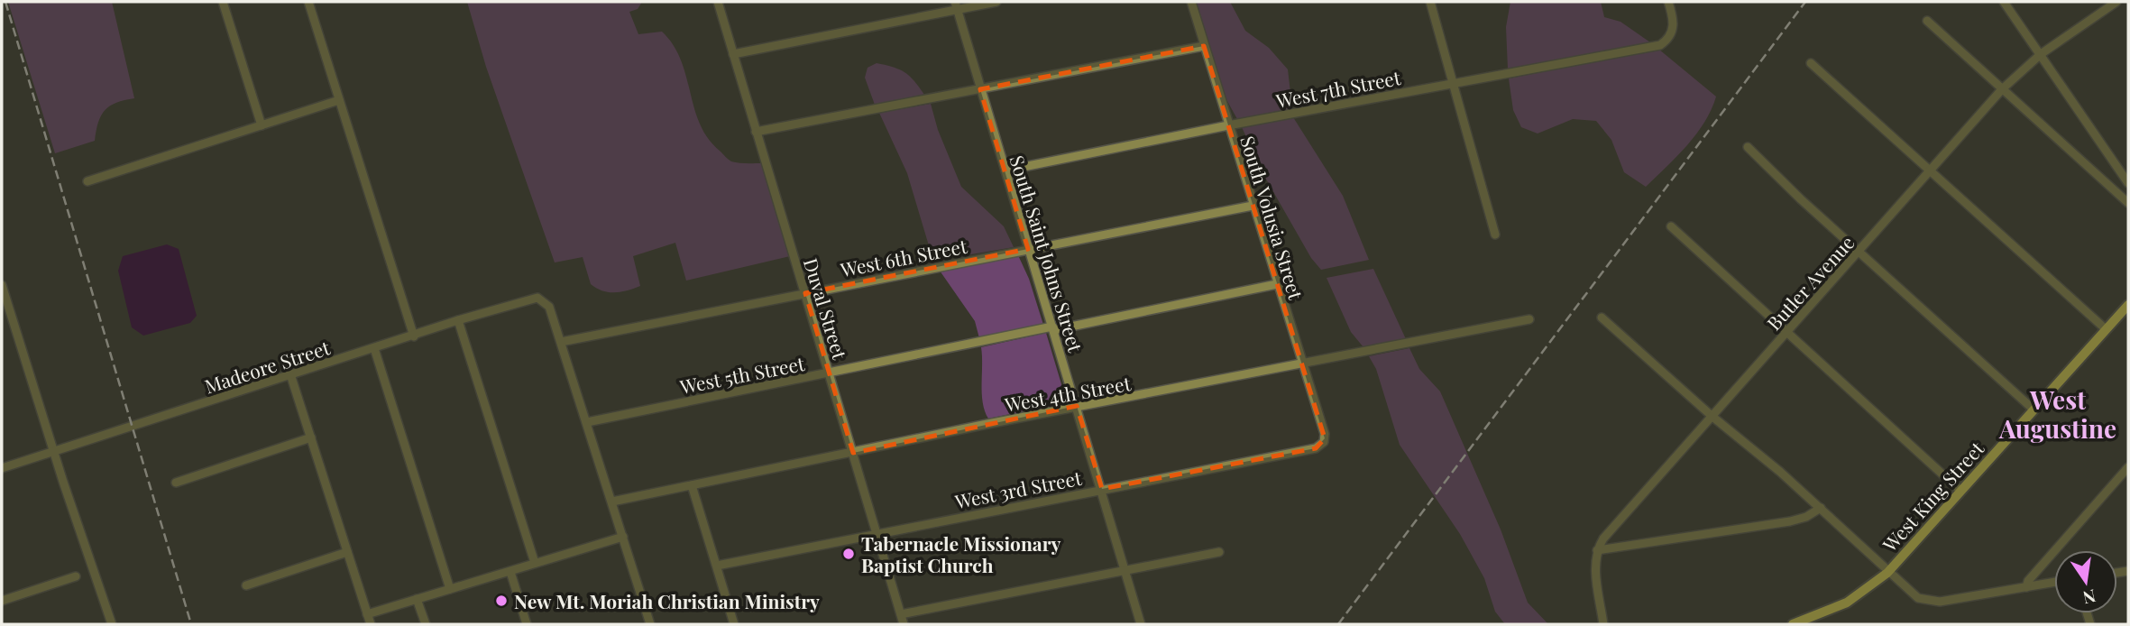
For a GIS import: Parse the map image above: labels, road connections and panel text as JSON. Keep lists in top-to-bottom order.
{
  "streets": {
    "main road": ["West King Street"],
    "street": [
      "West 7th Street",
      "South Volusia Street",
      "South Saint Johns Street",
      "West 6th Street",
      "Butler Avenue",
      "Duval Street",
      "Madeore Street",
      "West 5th Street",
      "West 4th Street",
      "West 3rd Street"
    ]
  },
  "crossings": [
    ["West 7th Street", "South Volusia Street"],
    ["West 7th Street", "South Saint Johns Street"],
    ["South Volusia Street", "West 6th Street"],
    ["South Volusia Street", "West 5th Street"],
    ["South Volusia Street", "West 4th Street"],
    ["South Volusia Street", "West 3rd Street"],
    ["South Saint Johns Street", "West 6th Street"],
    ["South Saint Johns Street", "West 5th Street"],
    ["South Saint Johns Street", "West 4th Street"],
    ["South Saint Johns Street", "West 3rd Street"],
    ["West 6th Street", "Duval Street"],
    ["West 6th Street", "Madeore Street"],
    ["Duval Street", "West 5th Street"],
    ["Duval Street", "West 4th Street"],
    ["Duval Street", "West 3rd Street"]
  ],
  "districts": ["West Augustine"],
  "places": ["Tabernacle Missionary Baptist Church", "New Mt. Moriah Christian Ministry"],
  "north": "bottom"
}
